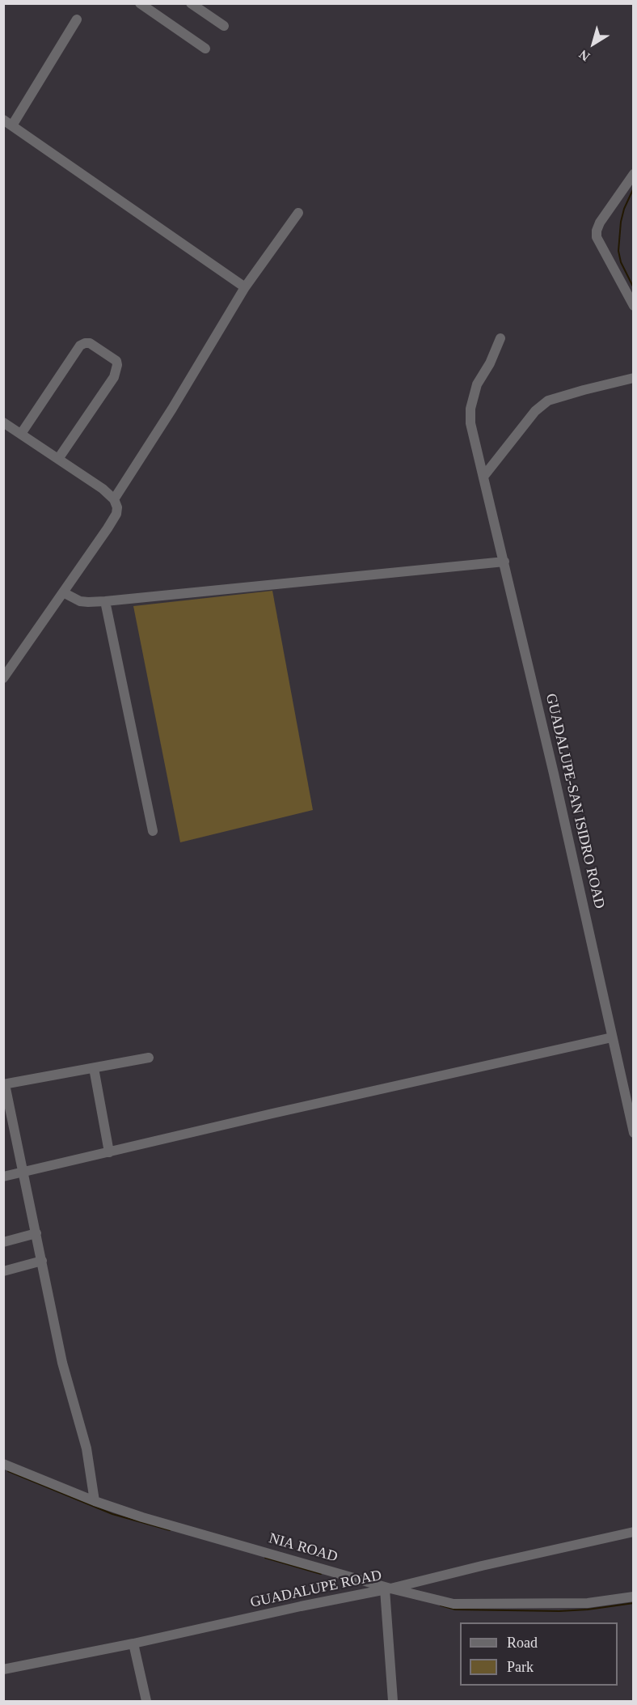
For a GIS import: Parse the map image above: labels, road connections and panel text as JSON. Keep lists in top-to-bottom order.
{
  "streets": {
    "street": ["GUADALUPE-SAN ISIDRO ROAD", "NIA ROAD", "GUADALUPE ROAD"]
  },
  "crossings": [
    ["NIA ROAD", "GUADALUPE ROAD"]
  ],
  "legend": ["Road", "Park"],
  "north": "bottom left"
}
